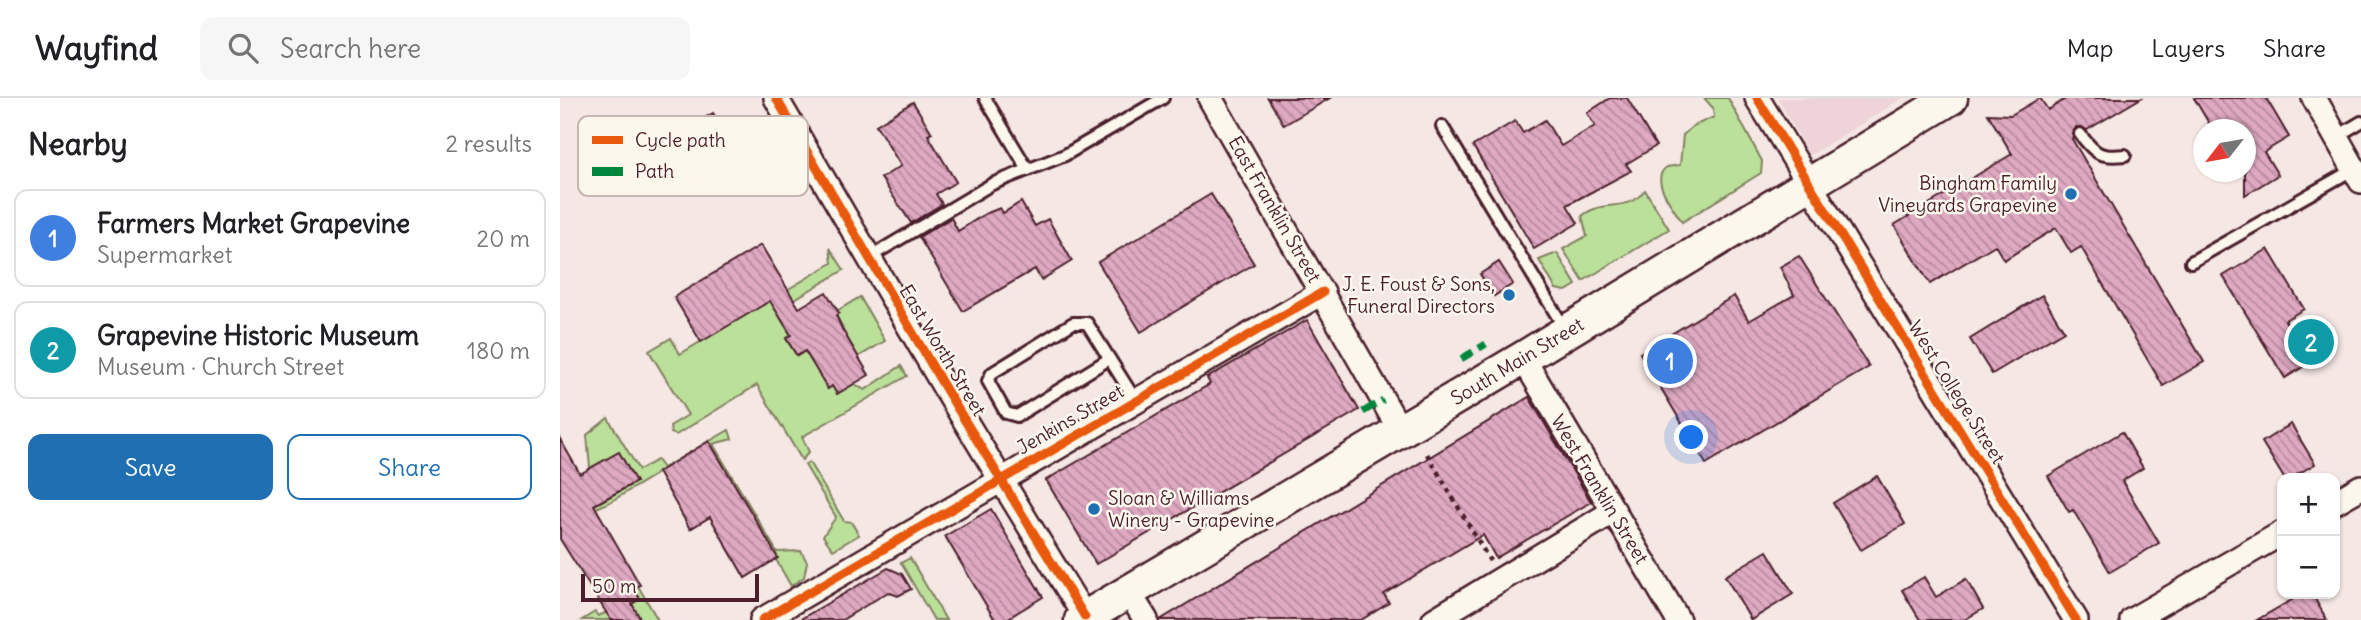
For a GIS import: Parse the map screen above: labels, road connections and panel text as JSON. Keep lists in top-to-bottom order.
{
  "streets": {
    "main road": ["South Main Street"],
    "street": [
      "East Franklin Street",
      "East Worth Street",
      "West College Street",
      "Jenkins Street",
      "West Franklin Street"
    ]
  },
  "crossings": [
    ["East Franklin Street", "South Main Street"],
    ["East Franklin Street", "Jenkins Street"],
    ["East Worth Street", "South Main Street"],
    ["East Worth Street", "Jenkins Street"],
    ["South Main Street", "West College Street"],
    ["South Main Street", "West Franklin Street"]
  ],
  "places": ["Bingham Family Vineyards Grapevine", "J. E. Foust & Sons, Funeral Directors", "Sloan & Williams Winery - Grapevine"],
  "legend": ["Cycle path", "Path"],
  "scale_bar": "50 m",
  "north": "bottom left",
  "page": {
    "header": "Wayfind",
    "search": "Search here",
    "nav": ["Map", "Layers", "Share"],
    "heading": ["Nearby", "2 results"],
    "list": [
      {
        "mark": "1",
        "name": "Farmers Market Grapevine",
        "note": "Supermarket",
        "value": "20 m"
      },
      {
        "mark": "2",
        "name": "Grapevine Historic Museum",
        "note": "Museum · Church Street",
        "value": "180 m"
      }
    ],
    "pins": ["2", "1"],
    "buttons": ["Save", "Share"],
    "map_buttons": ["+", "−"],
    "scale": "50 m"
  }
}
